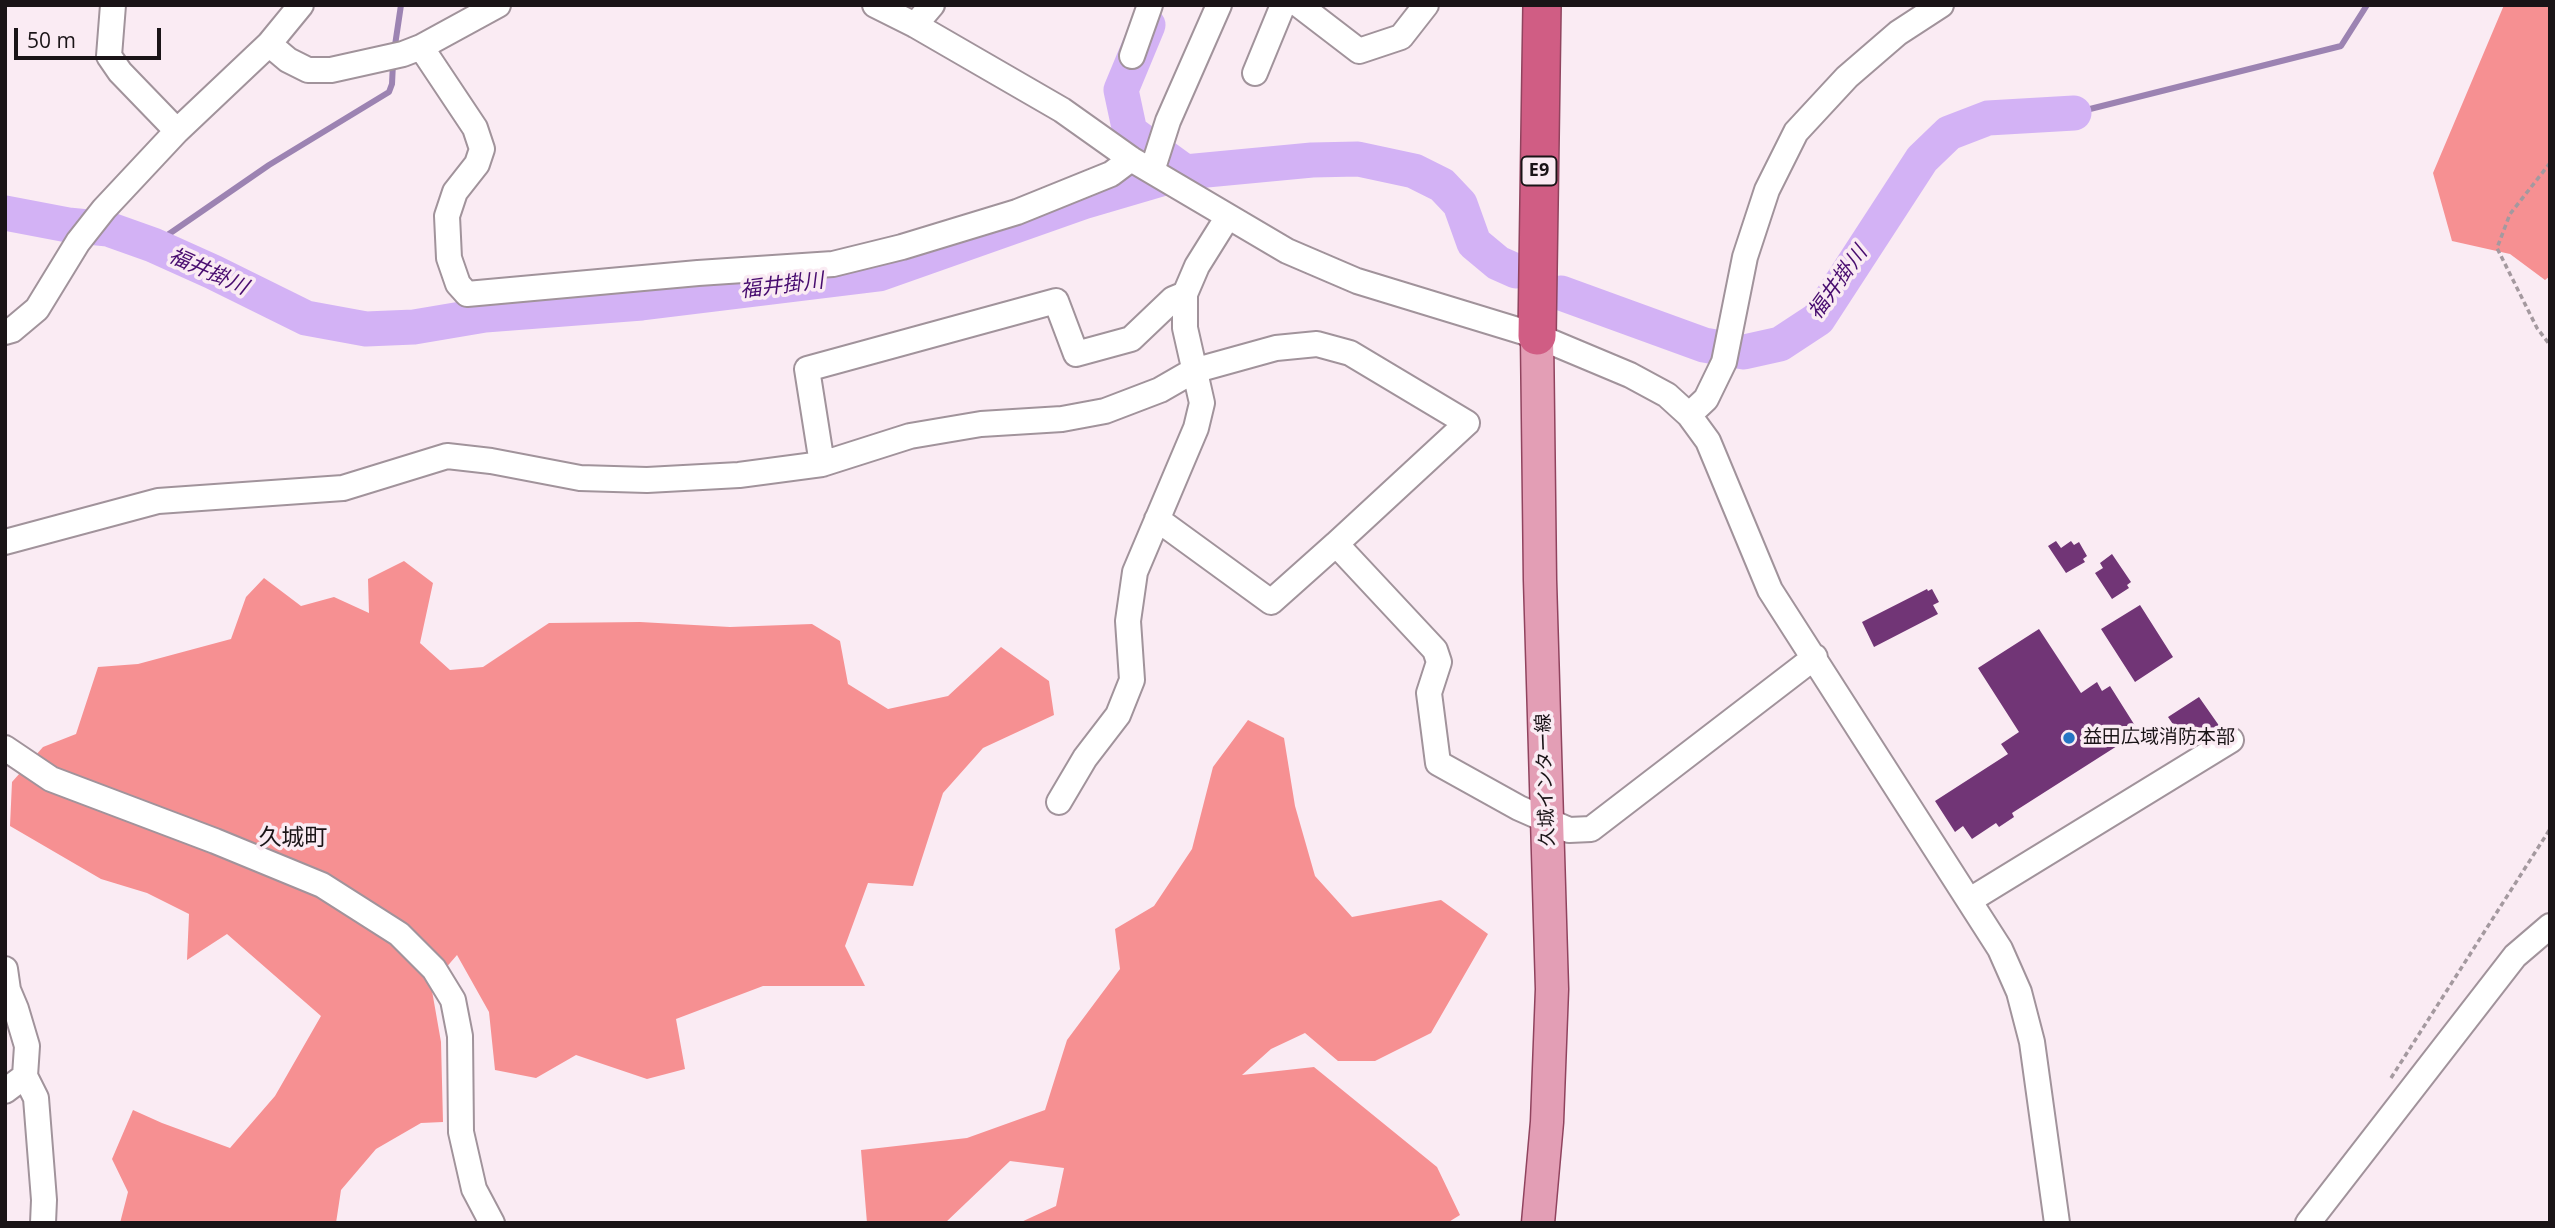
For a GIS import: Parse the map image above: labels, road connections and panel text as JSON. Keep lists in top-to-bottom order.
{
  "streets": {
    "highway": ["E9"],
    "main road": ["久城インター線"]
  },
  "crossings": [
    ["E9", "久城インター線"]
  ],
  "districts": ["久城町"],
  "water": ["福井掛川"],
  "places": ["益田広域消防本部"],
  "scale_bar": "50 m"
}
